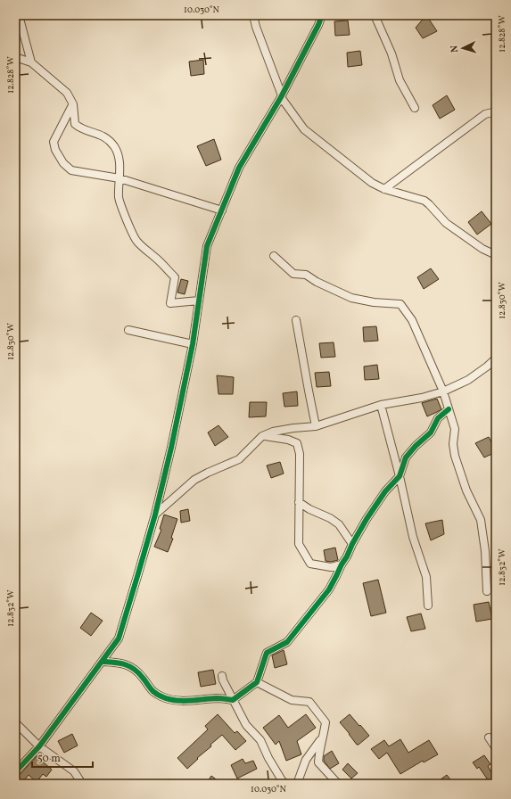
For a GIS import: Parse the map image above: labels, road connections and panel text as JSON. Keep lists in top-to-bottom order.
{
  "scale_bar": "50 m",
  "north": "left",
  "coordinates": [
    "10.030°N",
    "12.828°W",
    "12.830°W",
    "12.832°W"
  ]
}
